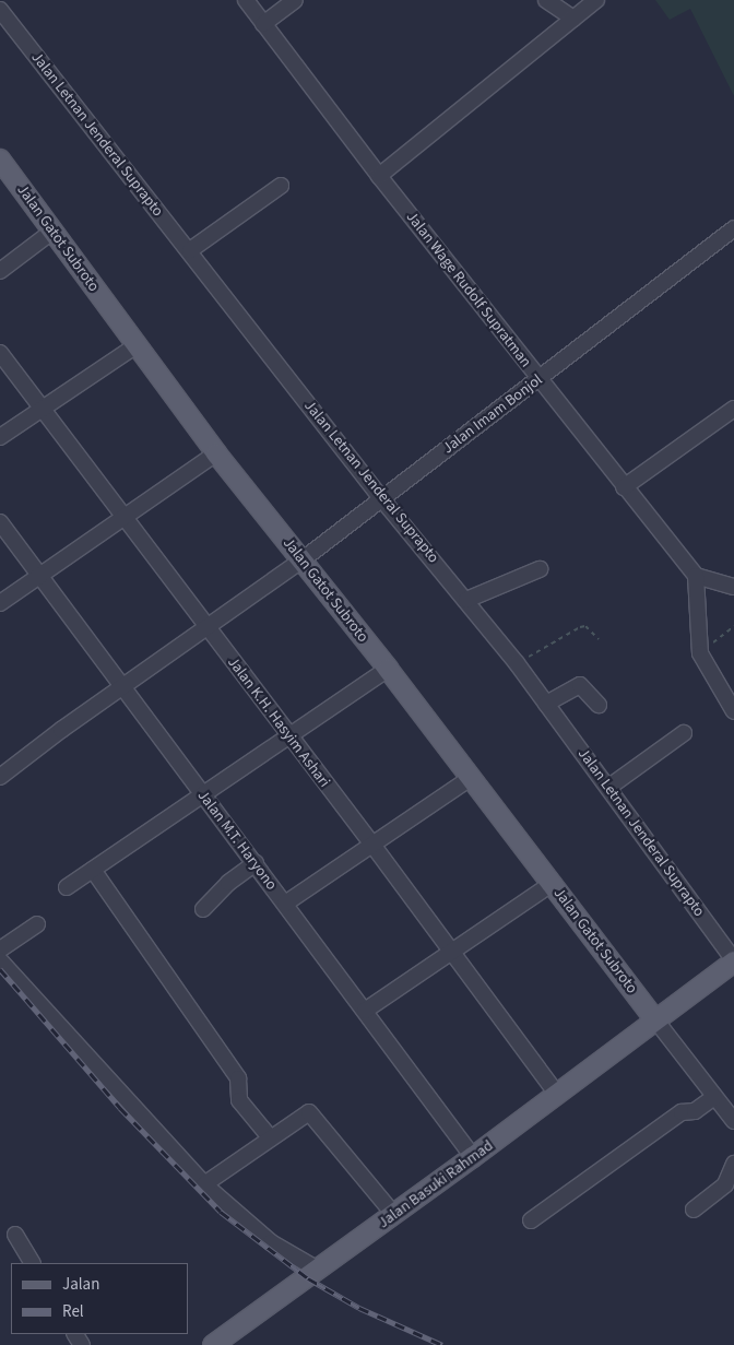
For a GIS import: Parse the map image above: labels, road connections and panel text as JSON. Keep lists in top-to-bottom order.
{
  "streets": {
    "main road": ["Jalan Gatot Subroto", "Jalan Basuki Rahmad"],
    "street": [
      "Jalan Letnan Jenderal Suprapto",
      "Jalan Wage Rudolf Supratman",
      "Jalan Imam Bonjol",
      "Jalan K.H. Hasyim Ashari",
      "Jalan M.T. Haryono"
    ]
  },
  "crossings": [
    ["Jalan Letnan Jenderal Suprapto", "Jalan Imam Bonjol"],
    ["Jalan Letnan Jenderal Suprapto", "Jalan Basuki Rahmad"],
    ["Jalan Gatot Subroto", "Jalan Imam Bonjol"],
    ["Jalan Gatot Subroto", "Jalan Basuki Rahmad"],
    ["Jalan Wage Rudolf Supratman", "Jalan Imam Bonjol"],
    ["Jalan Imam Bonjol", "Jalan K.H. Hasyim Ashari"],
    ["Jalan Imam Bonjol", "Jalan M.T. Haryono"],
    ["Jalan K.H. Hasyim Ashari", "Jalan Basuki Rahmad"],
    ["Jalan M.T. Haryono", "Jalan Basuki Rahmad"]
  ],
  "legend": ["Jalan", "Rel"]
}
